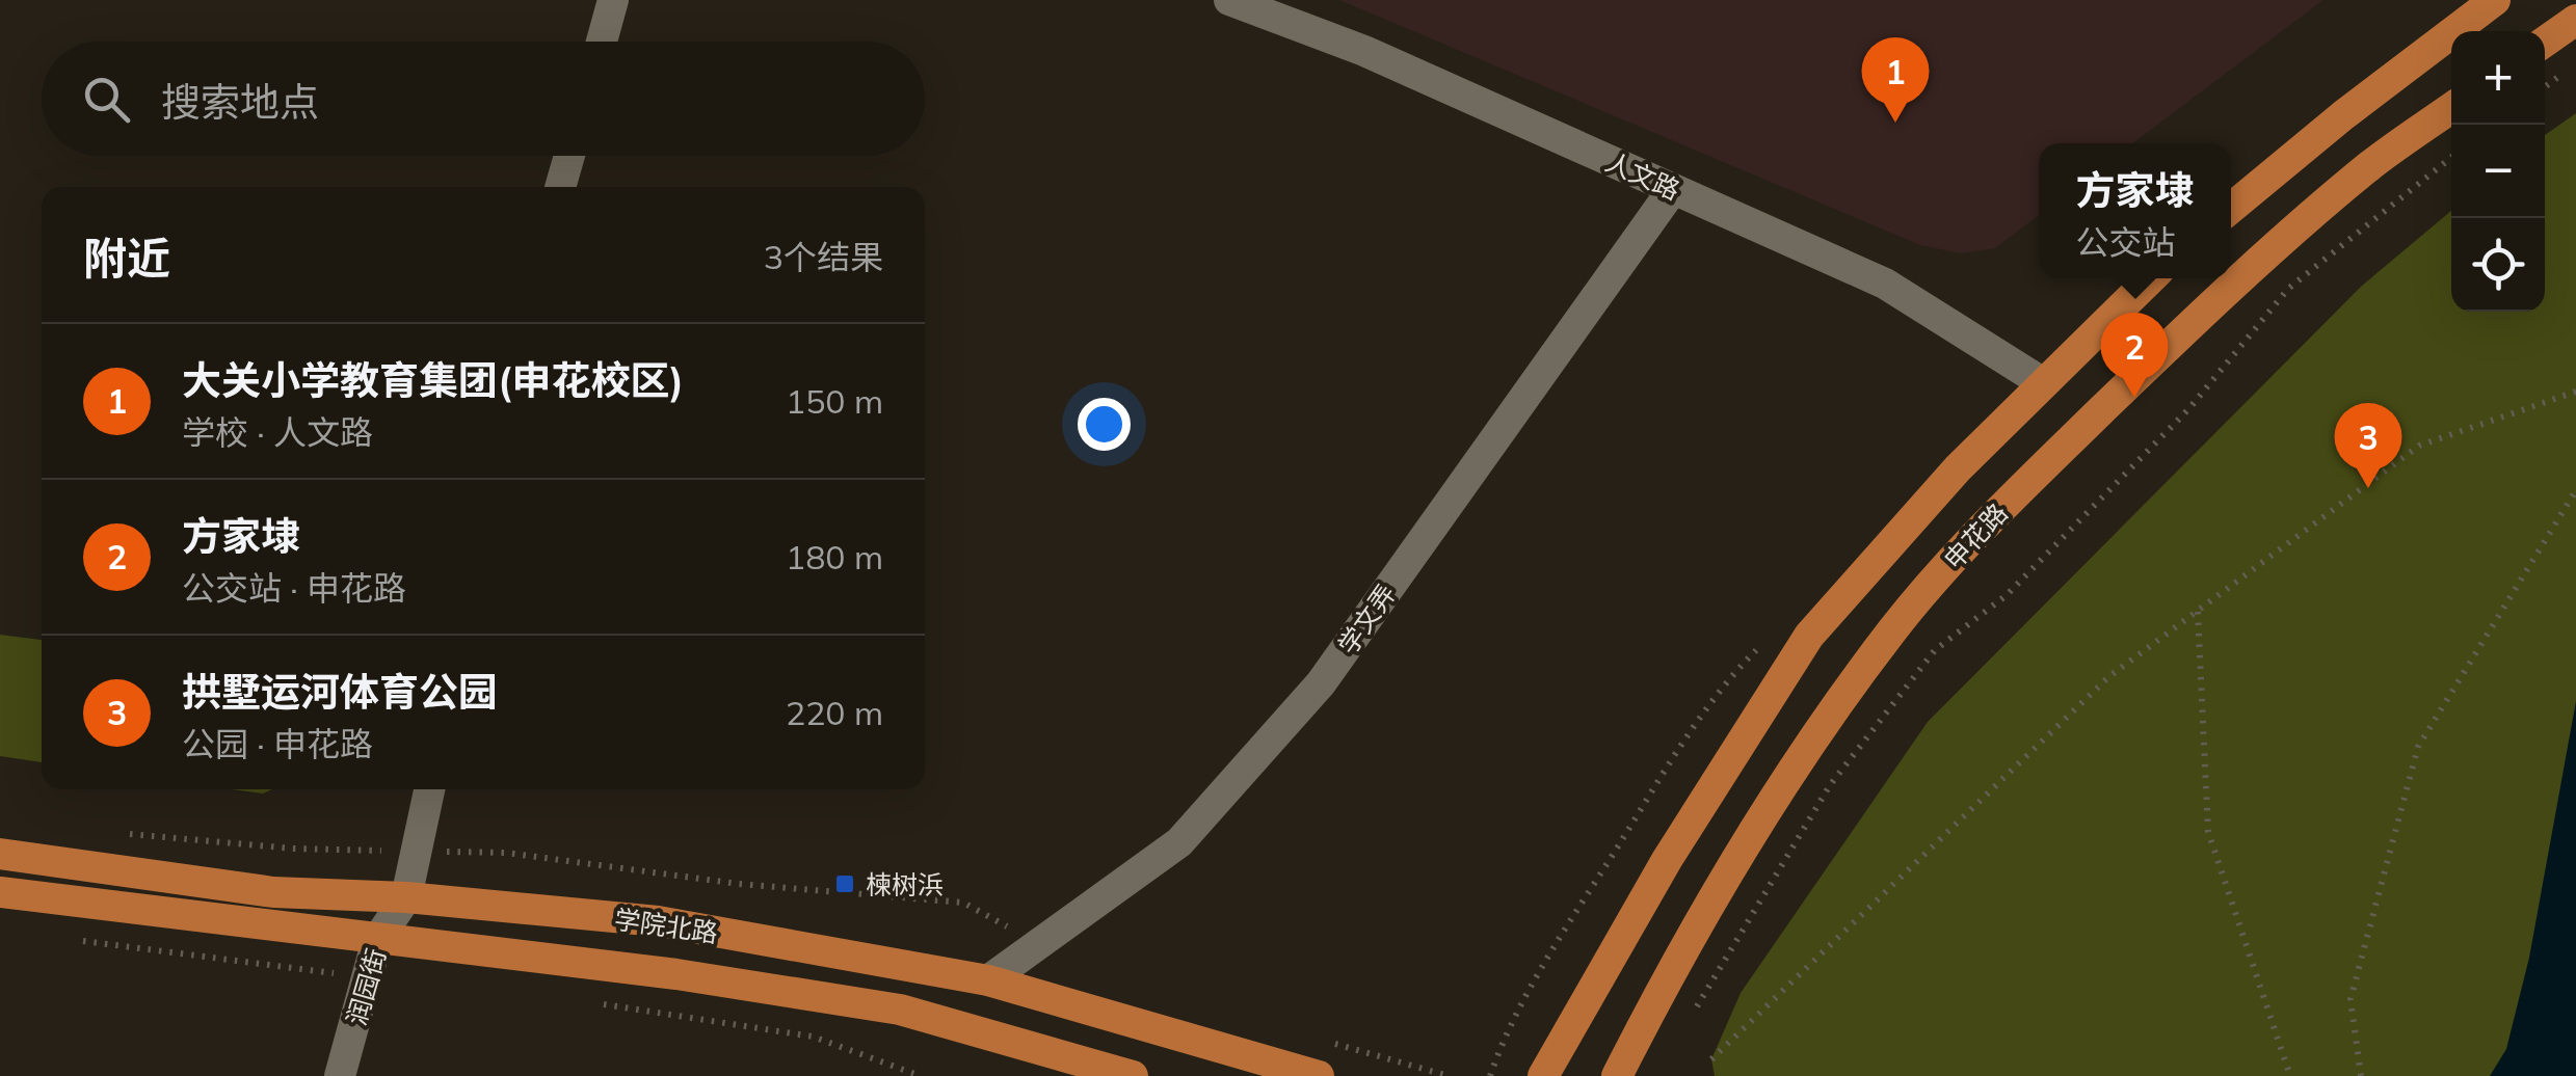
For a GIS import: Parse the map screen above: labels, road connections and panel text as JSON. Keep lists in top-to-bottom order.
{
  "streets": {
    "main road": ["申花路", "学院北路"],
    "street": ["人文路", "学文弄", "润园街"]
  },
  "crossings": [
    ["人文路", "学文弄"],
    ["学文弄", "学院北路"],
    ["学院北路", "润园街"]
  ],
  "places": {
    "transit": ["楝树浜"]
  },
  "page": {
    "map_buttons": ["+", "−"],
    "pins": ["1", "2", "3"],
    "search": "搜索地点",
    "popup": ["方家埭", "公交站"],
    "heading": ["附近", "3个结果"],
    "list": [
      {
        "mark": "1",
        "name": "大关小学教育集团(申花校区)",
        "note": "学校 · 人文路",
        "value": "150 m"
      },
      {
        "mark": "2",
        "name": "方家埭",
        "note": "公交站 · 申花路",
        "value": "180 m"
      },
      {
        "mark": "3",
        "name": "拱墅运河体育公园",
        "note": "公园 · 申花路",
        "value": "220 m"
      }
    ]
  }
}
